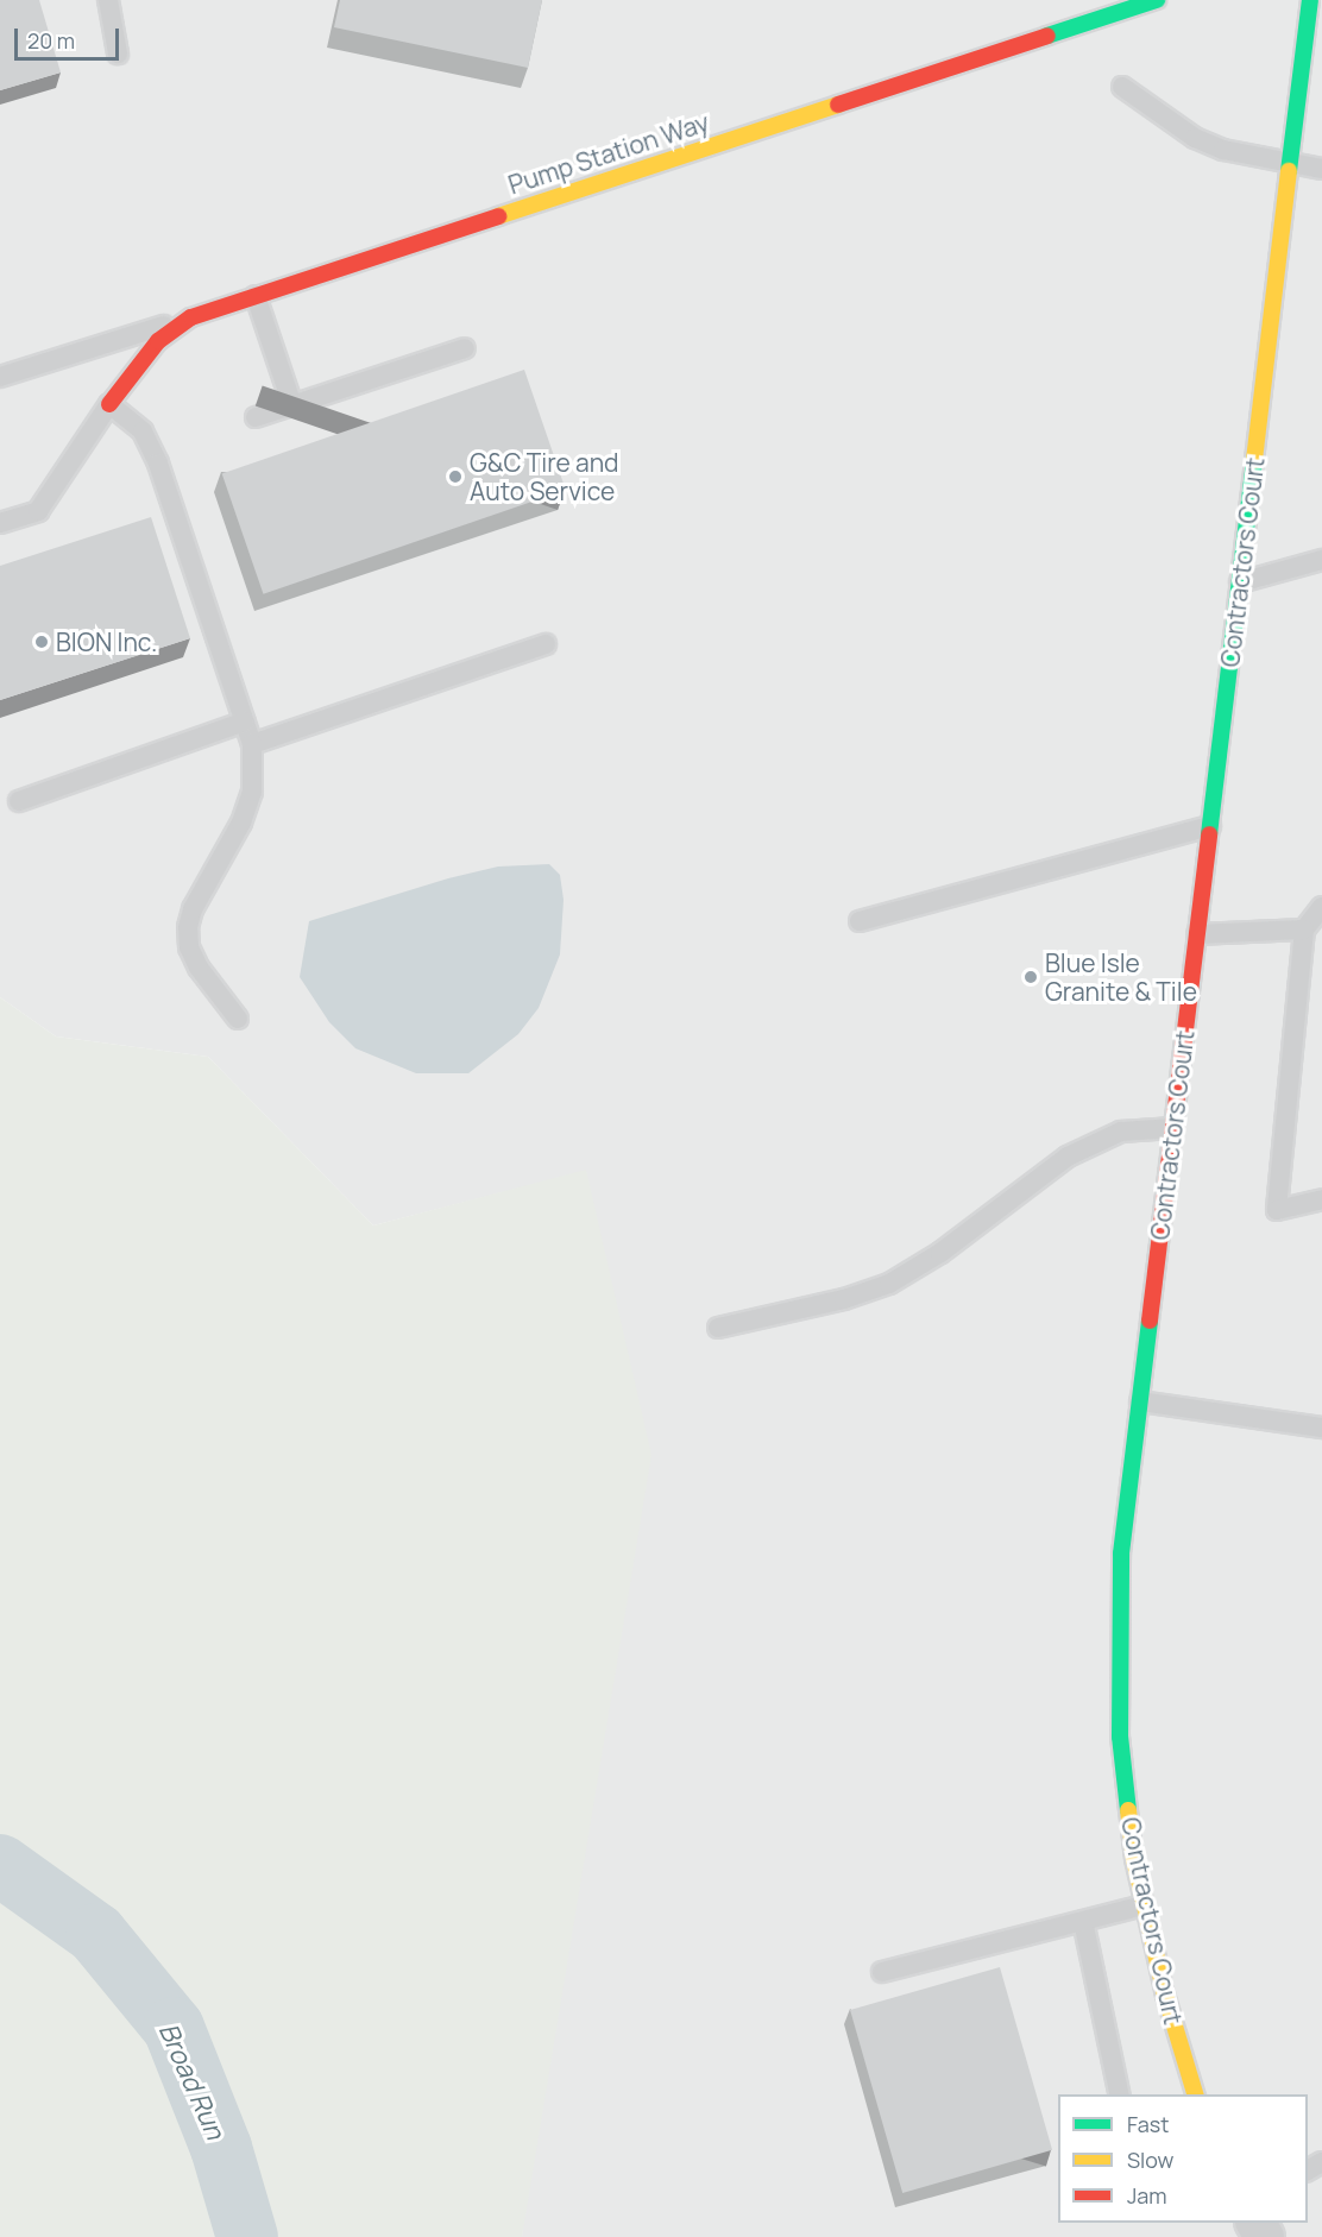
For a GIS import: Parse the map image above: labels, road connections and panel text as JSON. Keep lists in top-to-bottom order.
{
  "streets": {
    "street": ["Pump Station Way", "Contractors Court"]
  },
  "water": ["Broad Run"],
  "places": ["G&C Tire and Auto Service", "BION Inc.", "Blue Isle Granite & Tile"],
  "legend": ["Fast", "Slow", "Jam"],
  "scale_bar": "20 m"
}
